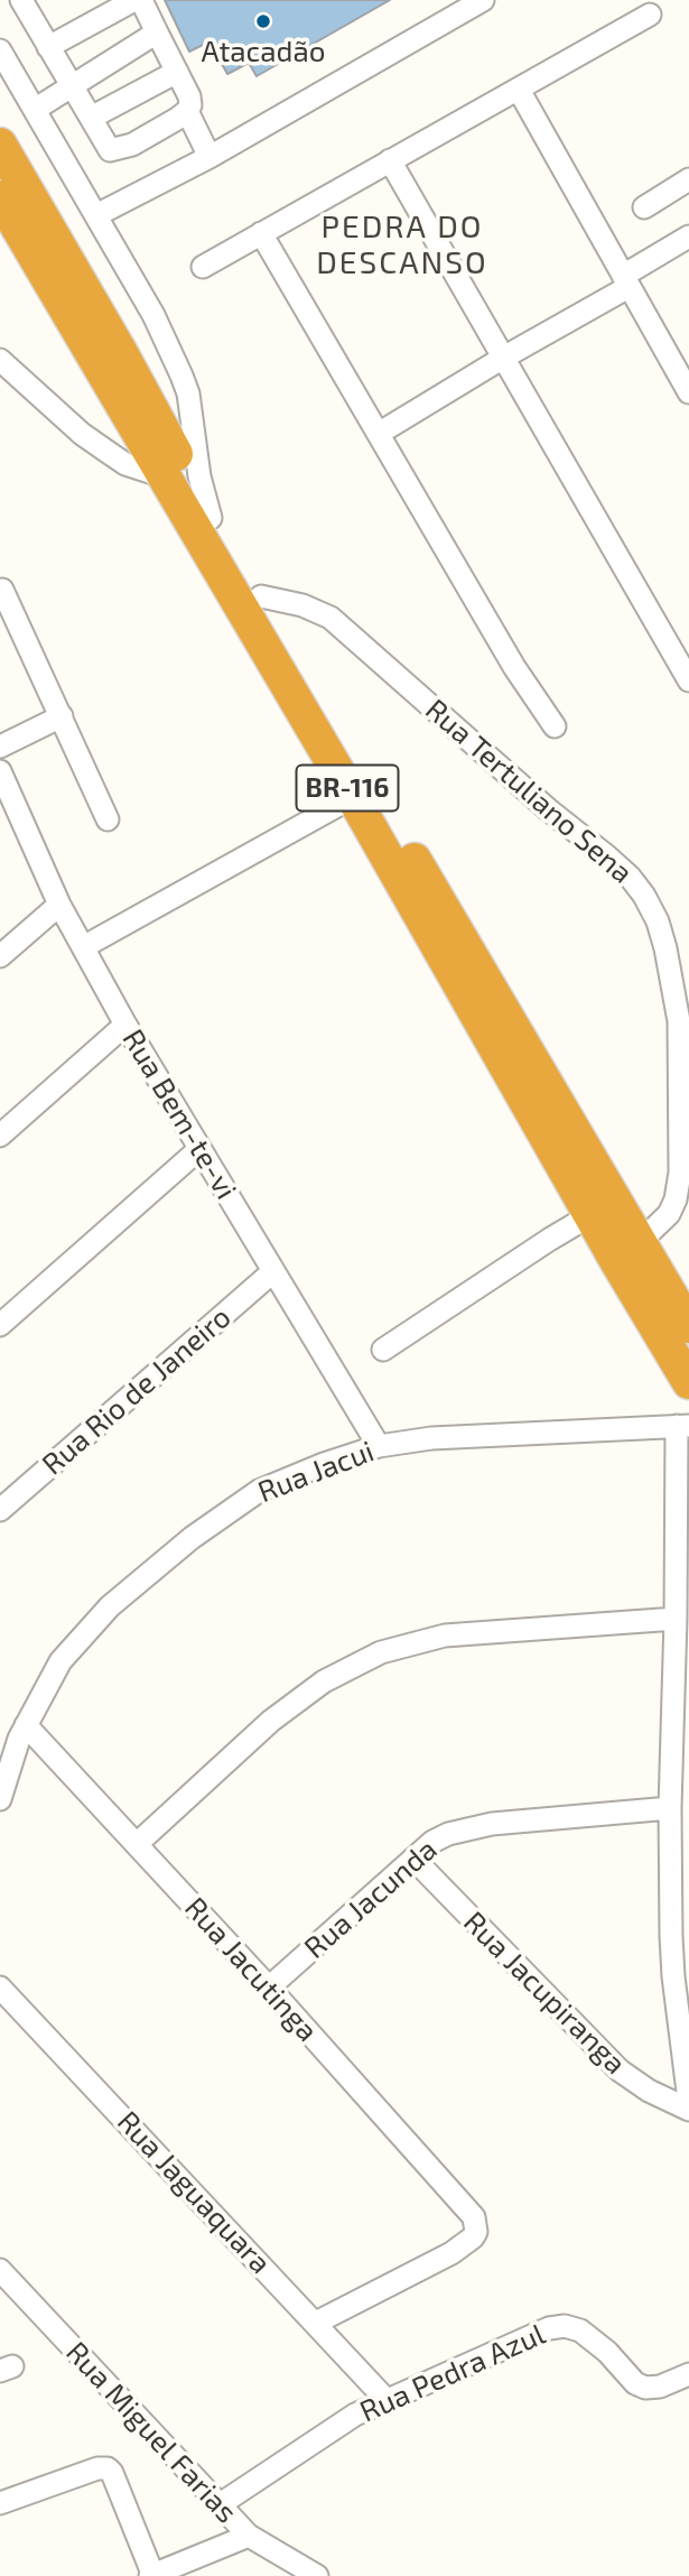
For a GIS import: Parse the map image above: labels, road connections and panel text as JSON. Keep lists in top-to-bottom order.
{
  "streets": {
    "highway": ["BR-116"],
    "street": [
      "Rua Tertuliano Sena",
      "Rua Bem-te-vi",
      "Rua Rio de Janeiro",
      "Rua Jacui",
      "Rua Jacunda",
      "Rua Jacutinga",
      "Rua Jacupiranga",
      "Rua Jaguaquara",
      "Rua Pedra Azul",
      "Rua Miguel Farias"
    ]
  },
  "crossings": [
    ["Rua Bem-te-vi", "Rua Rio de Janeiro"],
    ["Rua Bem-te-vi", "Rua Jacui"],
    ["Rua Jacui", "Rua Jacutinga"],
    ["Rua Jacunda", "Rua Jacutinga"],
    ["Rua Jacunda", "Rua Jacupiranga"],
    ["Rua Jacutinga", "Rua Jaguaquara"],
    ["Rua Jaguaquara", "Rua Pedra Azul"],
    ["Rua Pedra Azul", "Rua Miguel Farias"]
  ],
  "districts": ["PEDRA DO DESCANSO"],
  "places": ["Atacadão"]
}
